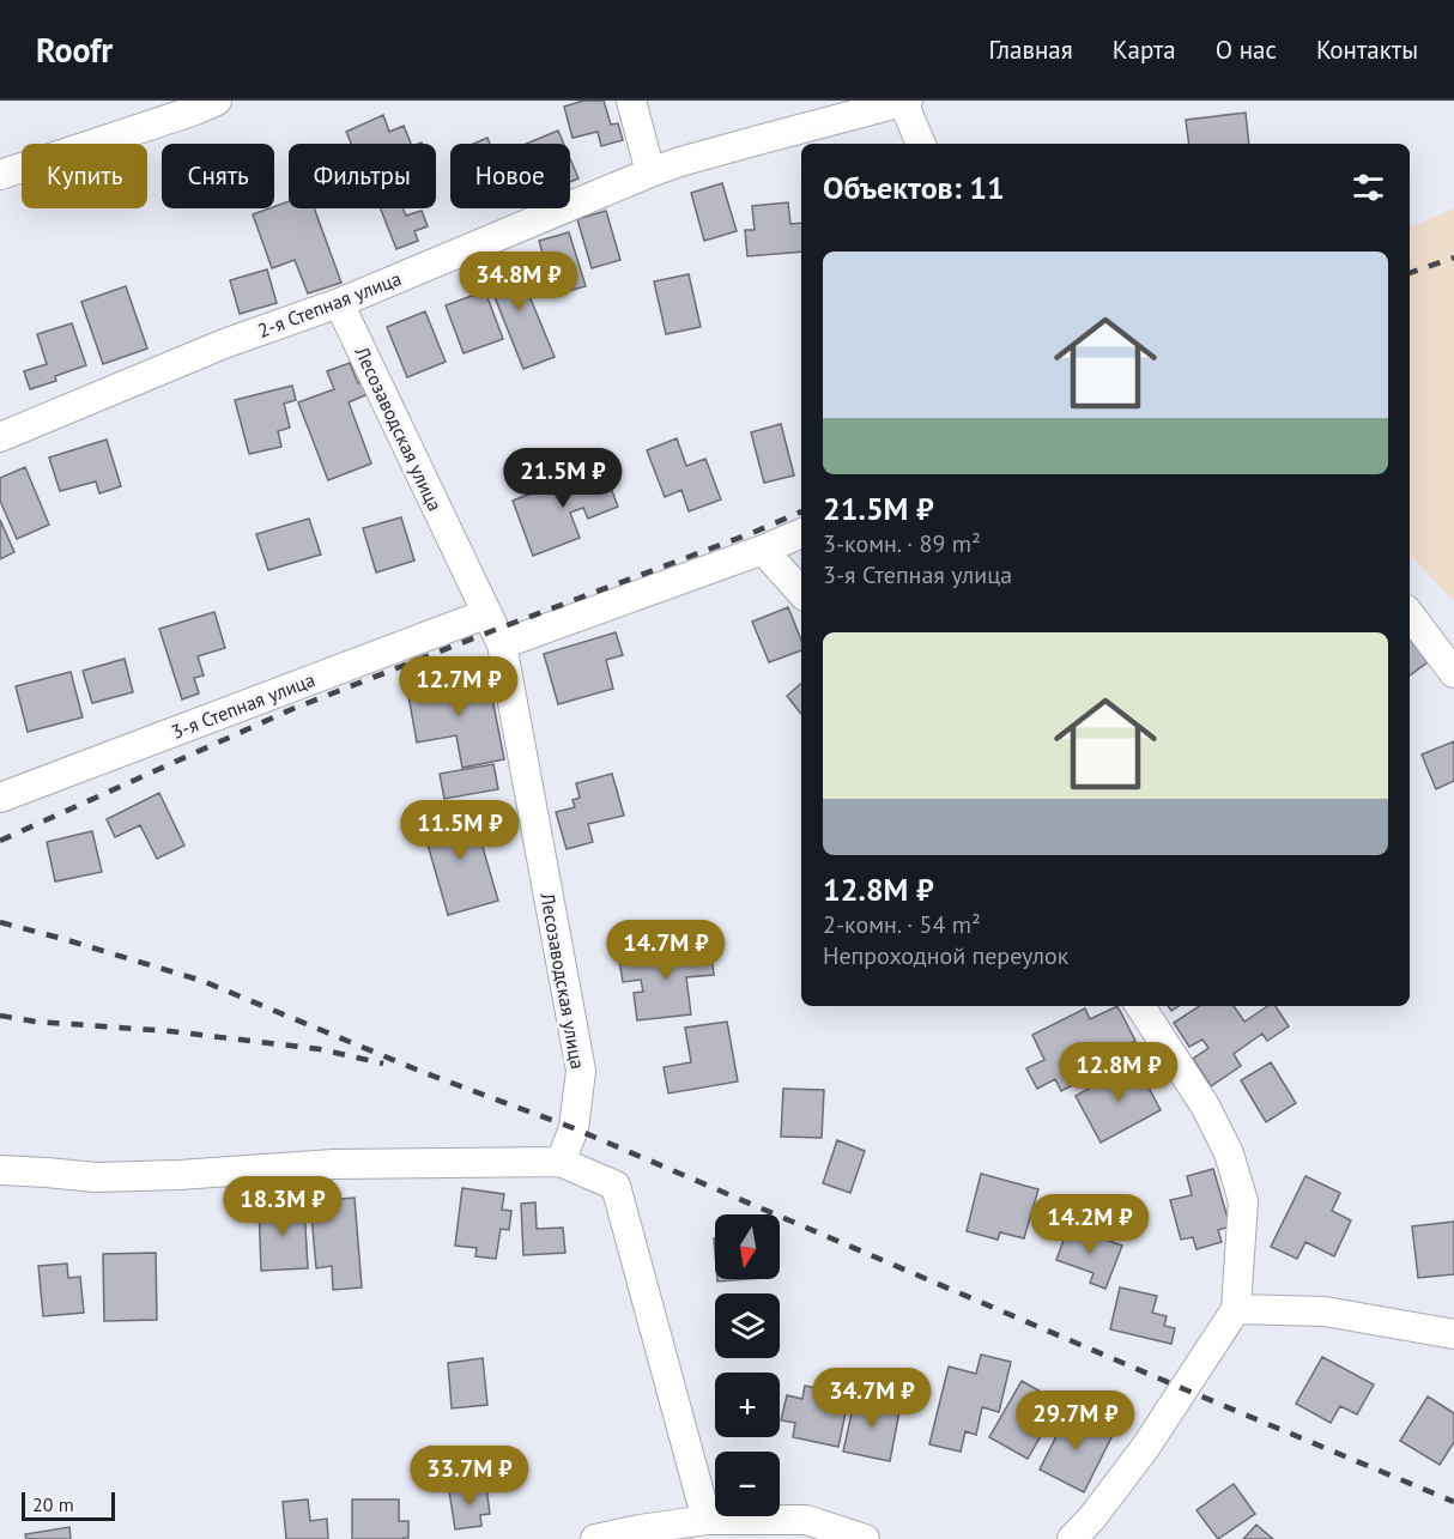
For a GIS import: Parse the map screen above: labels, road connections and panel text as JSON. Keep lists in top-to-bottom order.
{
  "streets": {
    "street": ["2-я Степная улица", "Лесозаводская улица", "3-я Степная улица"]
  },
  "crossings": [
    ["2-я Степная улица", "Лесозаводская улица"],
    ["Лесозаводская улица", "3-я Степная улица"]
  ],
  "scale_bar": "20 m",
  "north": "bottom",
  "page": {
    "header": "Roofr",
    "nav": [
      "Главная",
      "Карта",
      "О нас",
      "Контакты"
    ],
    "chip": [
      "Купить",
      "Снять",
      "Фильтры",
      "Новое"
    ],
    "heading": "Объектов: 11",
    "list": [
      {
        "name": "21.5M ₽",
        "note": "3-комн. · 89 m² · 3-я Степная улица"
      },
      {
        "name": "12.8M ₽",
        "note": "2-комн. · 54 m² · Непроходной переулок"
      }
    ],
    "price": [
      "34.8M ₽",
      "21.5M ₽",
      "12.7M ₽",
      "11.5M ₽",
      "14.7M ₽",
      "12.8M ₽",
      "18.3M ₽",
      "14.2M ₽",
      "34.7M ₽",
      "29.7M ₽",
      "33.7M ₽"
    ],
    "map_buttons": ["+", "−"],
    "scale": "20 m"
  }
}
